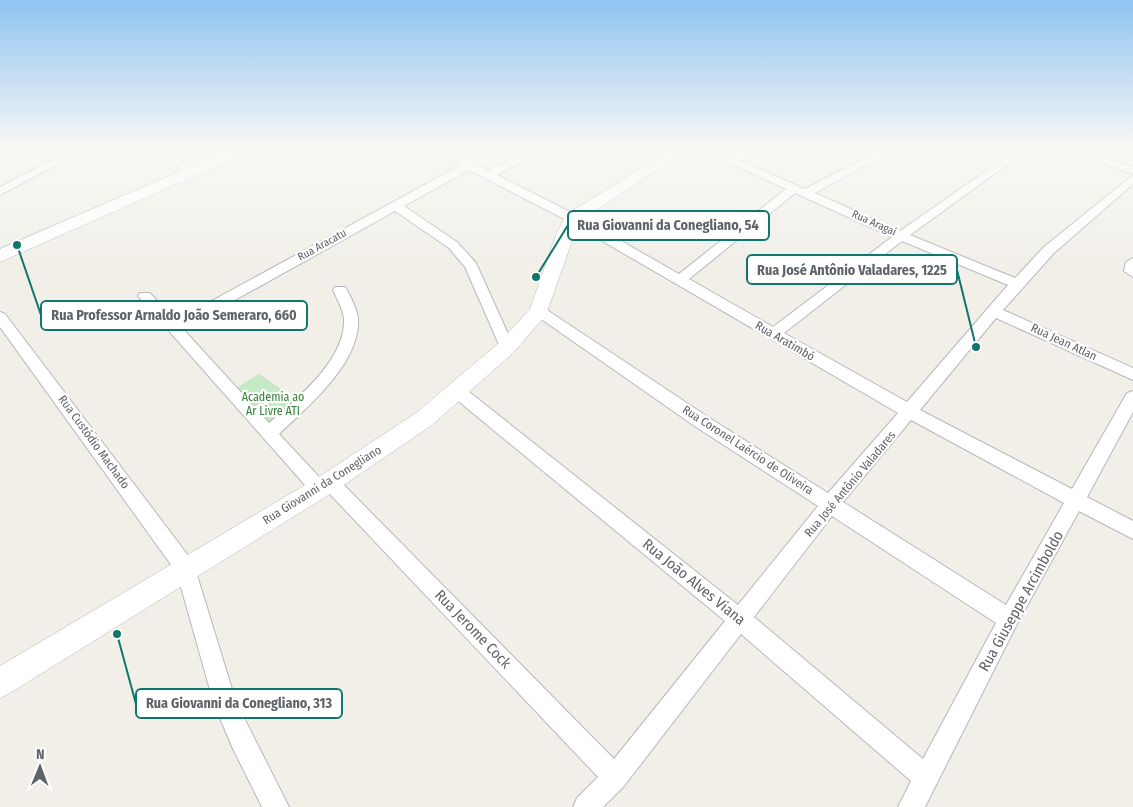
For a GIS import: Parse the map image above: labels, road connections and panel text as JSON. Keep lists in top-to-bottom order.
{
  "streets": {
    "street": [
      "Rua Aragaí",
      "Rua Aracatu",
      "Rua Aratimbó",
      "Rua Jean Atlan",
      "Rua Custódio Machado",
      "Rua Coronel Laércio de Oliveira",
      "Rua José Antônio Valadares",
      "Rua Giovanni da Conegliano",
      "Rua João Alves Viana",
      "Rua Giuseppe Arcimboldo",
      "Rua Jerome Cock"
    ]
  },
  "crossings": [
    ["Rua Aragaí", "Rua José Antônio Valadares"],
    ["Rua Aracatu", "Rua Jerome Cock"],
    ["Rua Aratimbó", "Rua José Antônio Valadares"],
    ["Rua Aratimbó", "Rua Giovanni da Conegliano"],
    ["Rua Aratimbó", "Rua Giuseppe Arcimboldo"],
    ["Rua Jean Atlan", "Rua José Antônio Valadares"],
    ["Rua Custódio Machado", "Rua Giovanni da Conegliano"],
    ["Rua Coronel Laércio de Oliveira", "Rua José Antônio Valadares"],
    ["Rua Coronel Laércio de Oliveira", "Rua Giovanni da Conegliano"],
    ["Rua Coronel Laércio de Oliveira", "Rua Giuseppe Arcimboldo"],
    ["Rua José Antônio Valadares", "Rua João Alves Viana"],
    ["Rua José Antônio Valadares", "Rua Jerome Cock"],
    ["Rua Giovanni da Conegliano", "Rua João Alves Viana"],
    ["Rua Giovanni da Conegliano", "Rua Jerome Cock"],
    ["Rua João Alves Viana", "Rua Giuseppe Arcimboldo"]
  ],
  "parks": ["Academia ao Ar Livre ATI"],
  "places": [
    "Rua Professor Arnaldo João Semeraro, 660",
    "Rua Giovanni da Conegliano, 54",
    "Rua José Antônio Valadares, 1225",
    "Rua Giovanni da Conegliano, 313"
  ],
  "north": "top"
}
